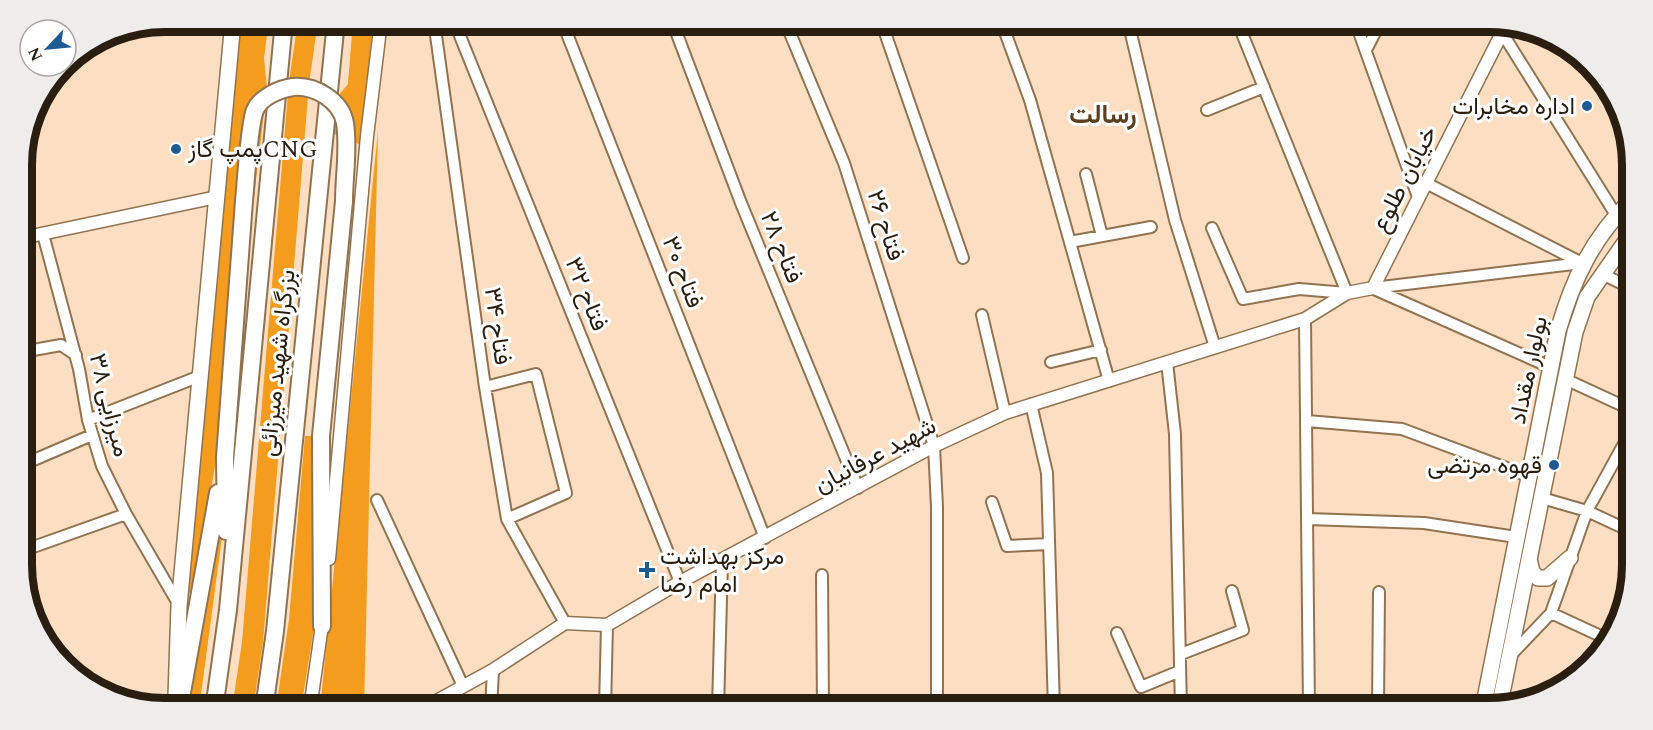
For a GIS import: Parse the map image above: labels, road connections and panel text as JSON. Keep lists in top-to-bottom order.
{
  "streets": {
    "highway": ["بزرگراه شهید میرزائی"],
    "main road": ["بولوار مقداد"],
    "street": [
      "خیابان طلوع",
      "فتاح ۲۶",
      "فتاح ۲۸",
      "فتاح ۳۰",
      "فتاح ۳۲",
      "فتاح ۳۴",
      "میرزایی ۳۸",
      "شهید عرفانیان"
    ]
  },
  "crossings": [
    ["خیابان طلوع", "شهید عرفانیان"],
    ["فتاح ۲۶", "شهید عرفانیان"],
    ["فتاح ۲۸", "شهید عرفانیان"],
    ["فتاح ۳۰", "شهید عرفانیان"],
    ["فتاح ۳۲", "شهید عرفانیان"]
  ],
  "districts": ["رسالت"],
  "places": {
    "other": ["اداره مخابرات", "پمپ گازCNG", "قهوه مرتضی"],
    "health": ["مرکز بهداشت امام رضا"]
  },
  "north": "bottom left"
}
